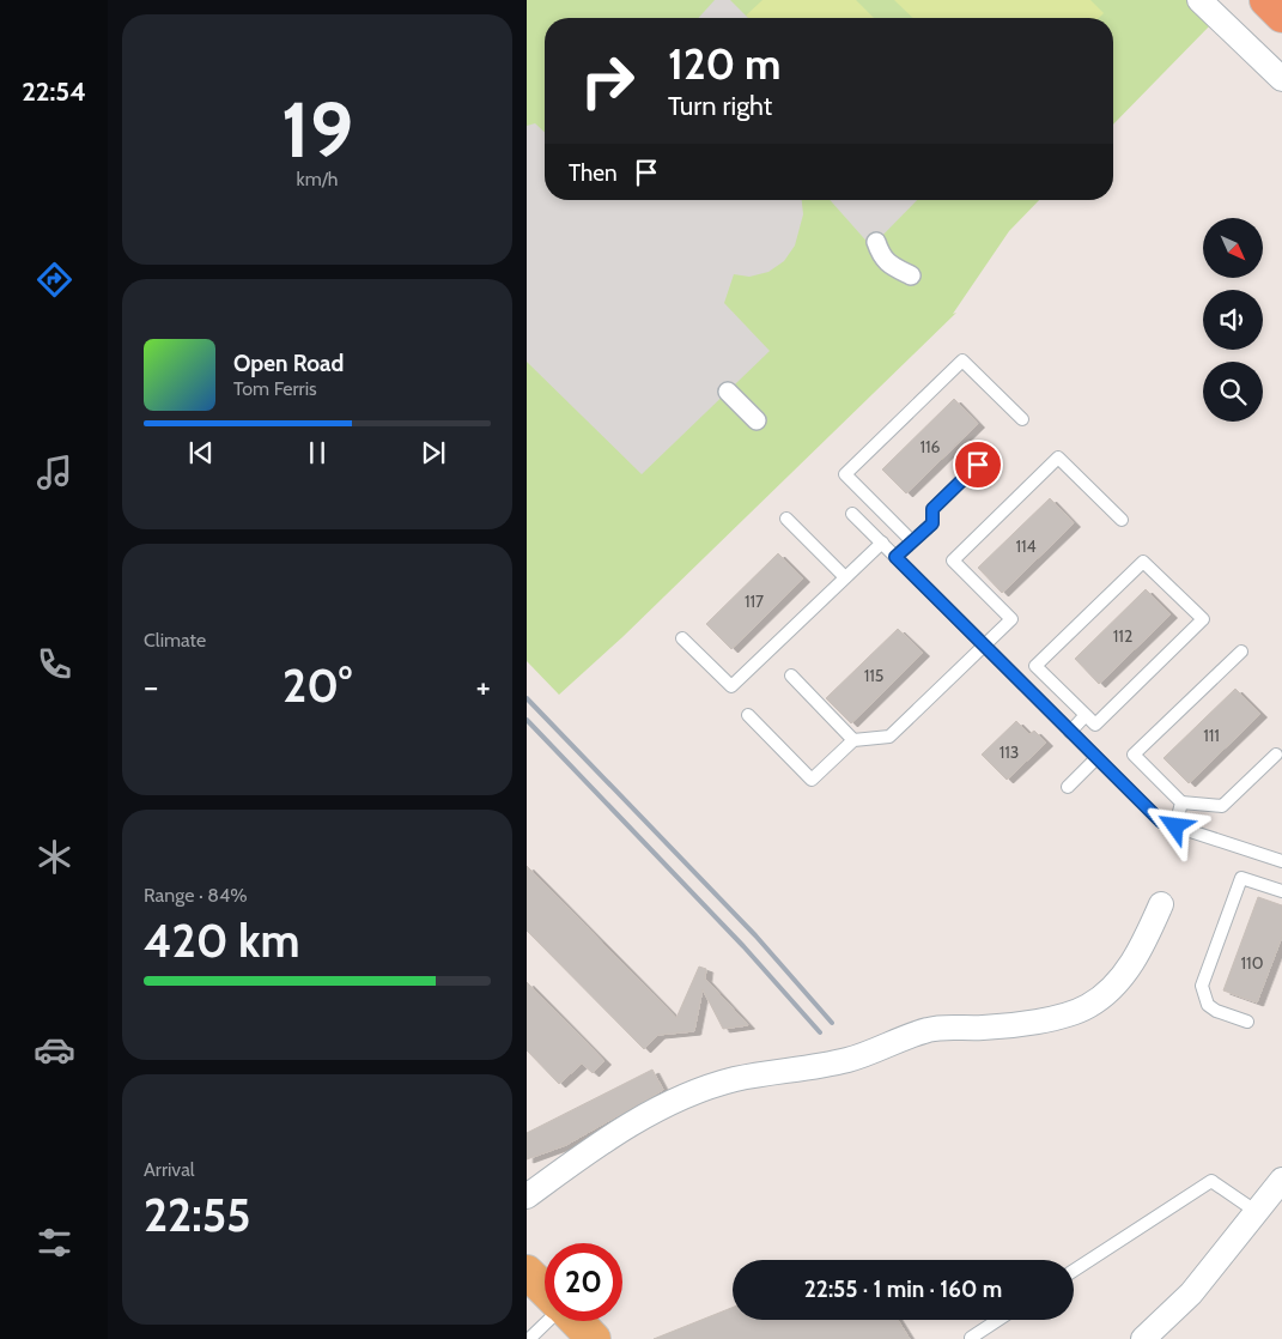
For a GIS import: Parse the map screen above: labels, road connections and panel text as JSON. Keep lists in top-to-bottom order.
{
  "house_numbers": [
    "116",
    "114",
    "117",
    "112",
    "115",
    "111",
    "113",
    "110"
  ],
  "north": "bottom right",
  "page": {
    "tabs": "22:54",
    "tile": [
      ["19", "km/h"],
      "Climate",
      ["Range · 84%", "420 km"],
      ["Arrival", "22:55"]
    ],
    "turn": ["120 m", "Turn right"],
    "then": "Then",
    "song": ["Open Road", "Tom Ferris"],
    "heat": ["−", "20°", "+"],
    "limit": "20",
    "trip": "22:55 · 1 min · 160 m"
  }
}
